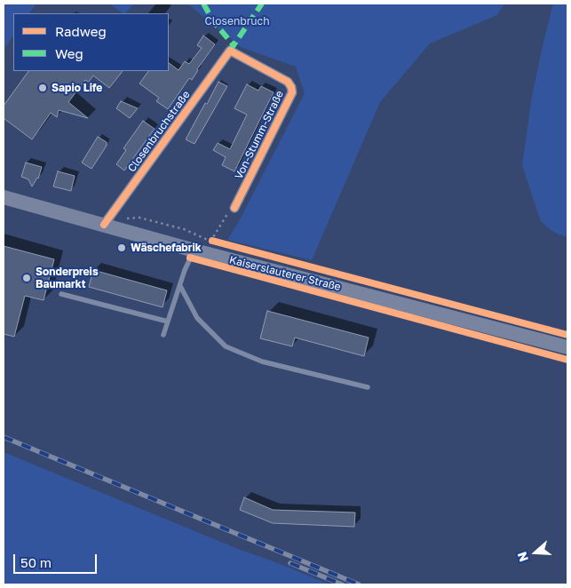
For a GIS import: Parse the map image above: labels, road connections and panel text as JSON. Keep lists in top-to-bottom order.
{
  "streets": {
    "main road": ["Kaiserslauterer Straße"],
    "street": ["Closenbruchstraße", "Von-Stumm-Straße"]
  },
  "crossings": [
    ["Closenbruchstraße", "Von-Stumm-Straße"],
    ["Closenbruchstraße", "Kaiserslauterer Straße"]
  ],
  "parks": ["Closenbruch"],
  "places": ["Sapio Life", "Wäschefabrik", "Sonderpreis Baumarkt"],
  "legend": ["Radweg", "Weg"],
  "scale_bar": "50 m",
  "north": "left"
}
